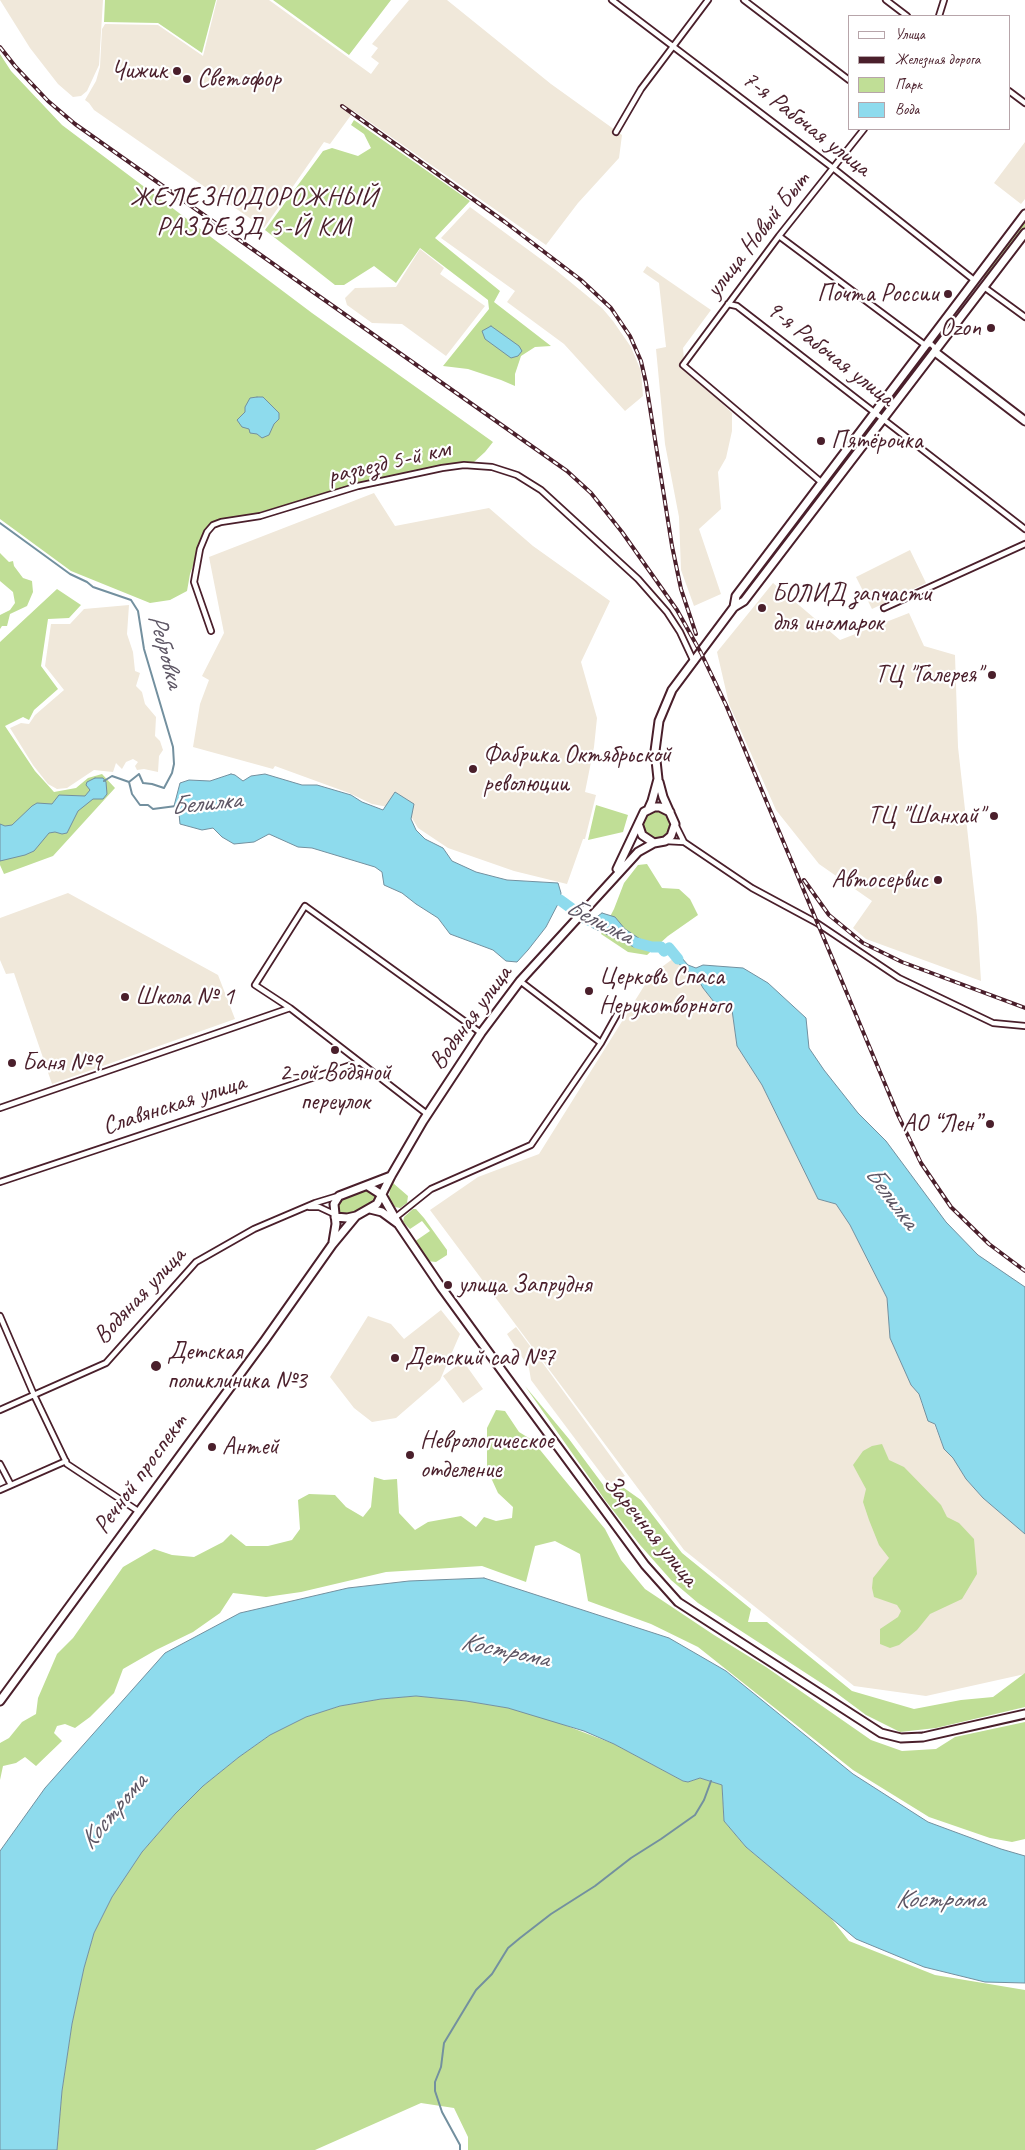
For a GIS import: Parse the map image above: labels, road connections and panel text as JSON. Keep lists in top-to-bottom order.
{
  "streets": {
    "street": [
      "7-я Рабочая улица",
      "улица Новый Быт",
      "9-я Рабочая улица",
      "разъезд 5-й км",
      "Водяная улица",
      "Славянская улица",
      "Речной проспект",
      "Заречная улица"
    ]
  },
  "crossings": [
    ["7-я Рабочая улица", "улица Новый Быт"],
    ["улица Новый Быт", "9-я Рабочая улица"],
    ["Водяная улица", "Заречная улица"]
  ],
  "districts": ["ЖЕЛЕЗНОДОРОЖНЫЙ РАЗЪЕЗД 5-Й КМ"],
  "water": ["Ребровка", "Белилка", "Кострома"],
  "places": [
    "Чижик",
    "Светофор",
    "Почта России",
    "Ozon",
    "Пятёрочка",
    "БОЛИД запчасти для иномарок",
    "ТЦ \"Галерея\"",
    "Фабрика Октябрьской революции",
    "ТЦ \"Шанхай\"",
    "Автосервис",
    "Церковь Спаса Нерукотворного",
    "Школа № 1",
    "2-ой Водяной переулок",
    "Баня №9",
    "АО “Лен”",
    "улица Запрудня",
    "Детский сад №7",
    "Детская поликлиника №3",
    "Антей",
    "Неврологическое отделение"
  ],
  "legend": [
    "Улица",
    "Железная дорога",
    "Парк",
    "Вода"
  ]
}
